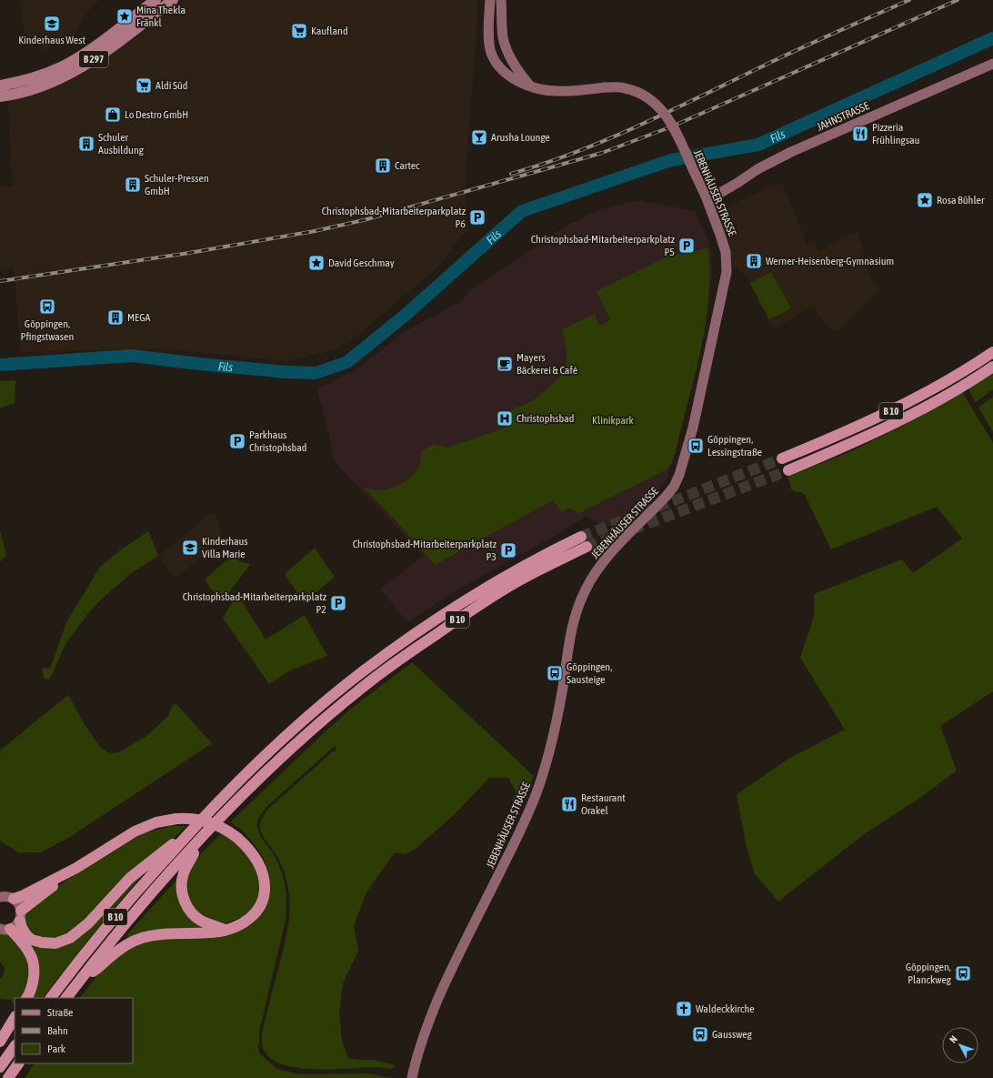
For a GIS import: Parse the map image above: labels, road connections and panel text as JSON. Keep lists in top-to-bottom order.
{
  "streets": {
    "highway": ["B 10"],
    "main road": ["B 297", "JAHNSTRASSE", "JEBENHÄUSER STRASSE"]
  },
  "crossings": [
    ["JAHNSTRASSE", "JEBENHÄUSER STRASSE"]
  ],
  "water": ["Fils"],
  "parks": ["Klinikpark"],
  "places": {
    "place": ["Mina Thekla Fränkl", "Rosa Bühler", "David Geschmay"],
    "school or university": ["Kinderhaus West", "Kinderhaus Villa Marie"],
    "supermarket": ["Kaufland", "Aldi Süd"],
    "shop": ["Lo Destro GmbH"],
    "restaurant": ["Pizzeria Frühlingsau", "Restaurant Orakel"],
    "bar": ["Arusha Lounge"],
    "building": [
      "Schuler Ausbildung",
      "Cartec",
      "Schuler-Pressen GmbH",
      "Werner-Heisenberg-Gymnasium",
      "MEGA"
    ],
    "parking": [
      "Christophsbad-Mitarbeiterparkplatz P6",
      "Christophsbad-Mitarbeiterparkplatz P5",
      "Parkhaus Christophsbad",
      "Christophsbad-Mitarbeiterparkplatz P3",
      "Christophsbad-Mitarbeiterparkplatz P2"
    ],
    "bus stop": [
      "Göppingen, Pfingstwasen",
      "Göppingen, Lessingstraße",
      "Göppingen, Sausteige",
      "Göppingen, Planckweg",
      "Gaussweg"
    ],
    "cafe": ["Mayers Bäckerei & Café"],
    "hospital": ["Christophsbad"],
    "church": ["Waldeckkirche"]
  },
  "legend": ["Straße", "Bahn", "Park"],
  "north": "top left"
}
